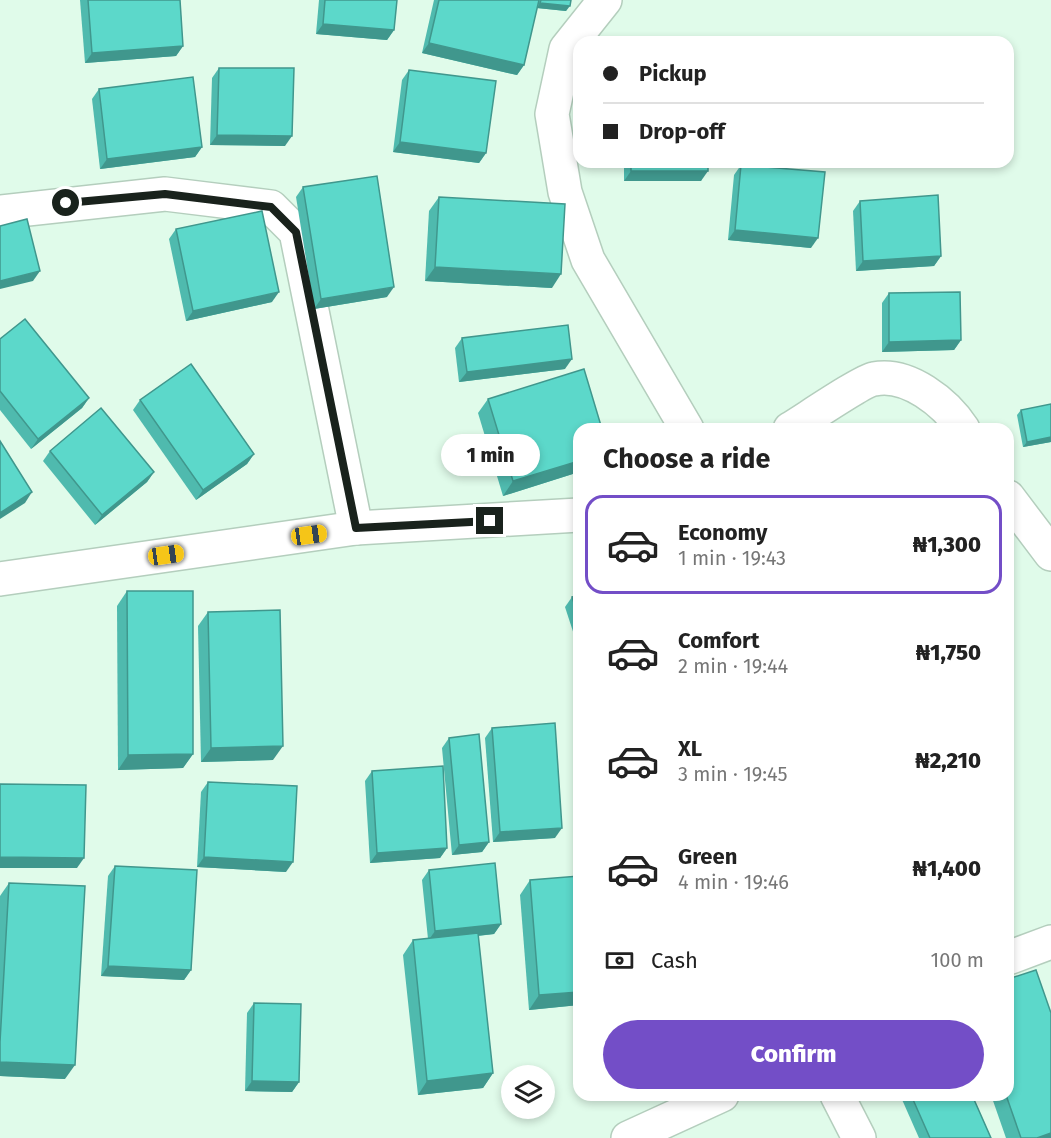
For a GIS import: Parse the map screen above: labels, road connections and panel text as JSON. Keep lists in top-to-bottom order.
{
  "page": {
    "banner": ["Pickup", "Drop-off"],
    "heading": "Choose a ride",
    "bubble": "1 min",
    "list": [
      {
        "name": "Economy",
        "note": "1 min · 19:43",
        "value": "₦1,300"
      },
      {
        "name": "Comfort",
        "note": "2 min · 19:44",
        "value": "₦1,750"
      },
      {
        "name": "XL",
        "note": "3 min · 19:45",
        "value": "₦2,210"
      },
      {
        "name": "Green",
        "note": "4 min · 19:46",
        "value": "₦1,400"
      }
    ],
    "pay": ["Cash", "100 m"],
    "buttons": "Confirm"
  }
}
